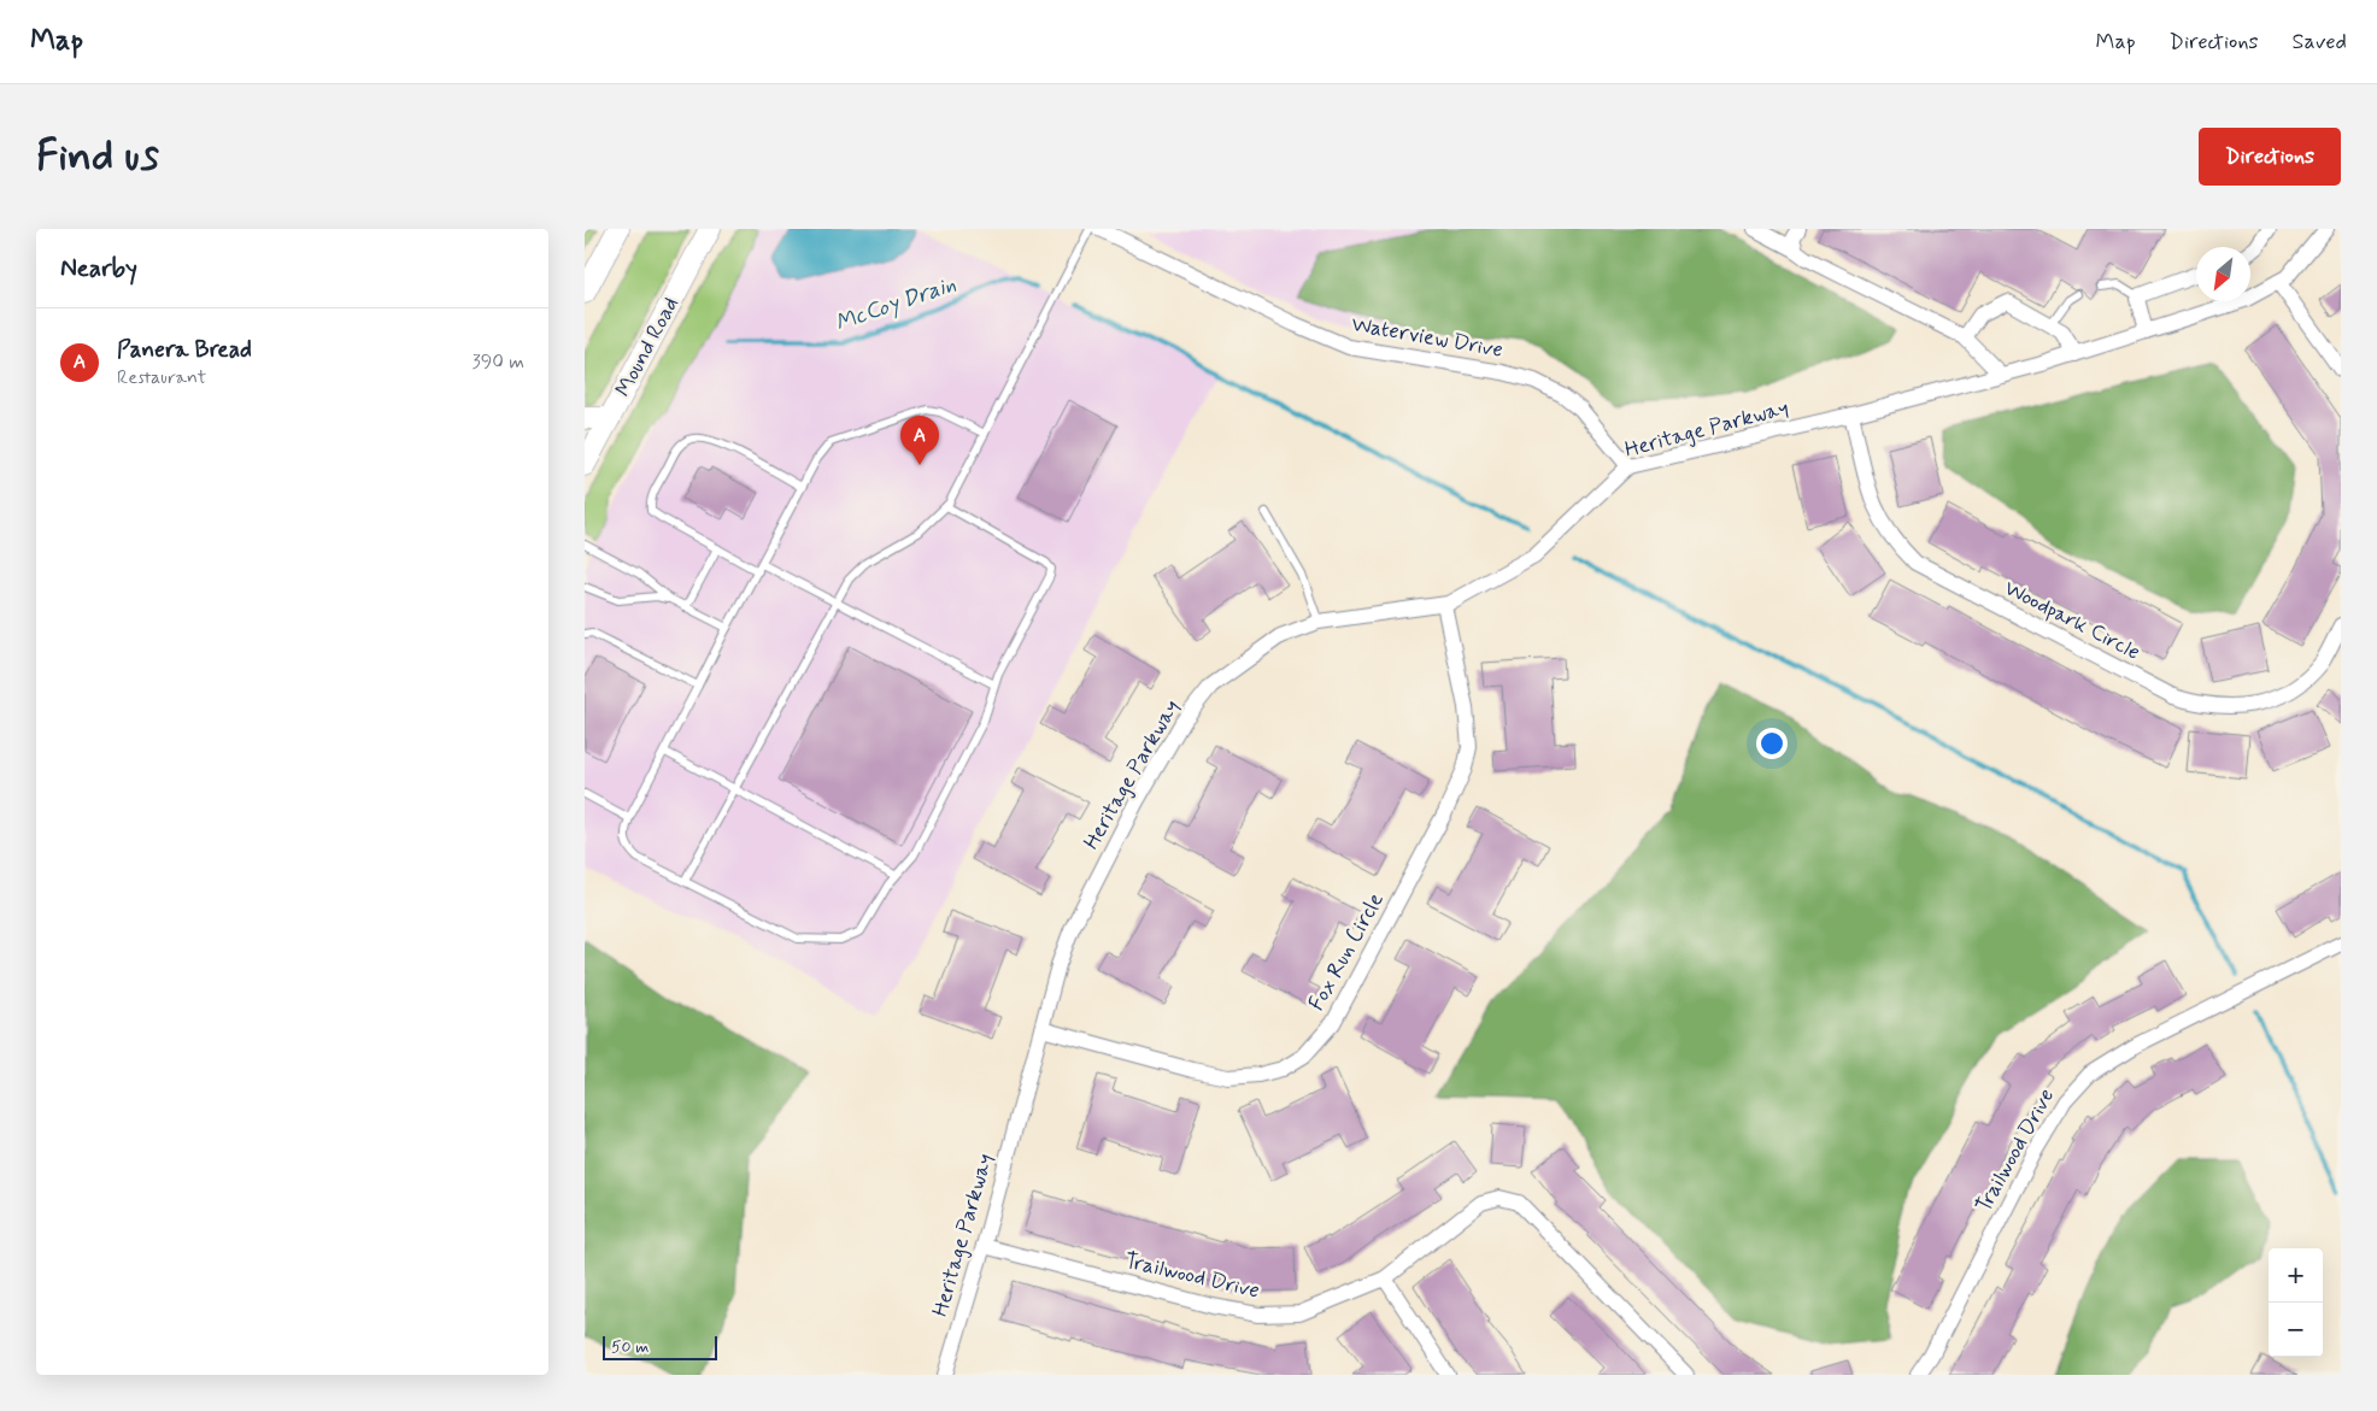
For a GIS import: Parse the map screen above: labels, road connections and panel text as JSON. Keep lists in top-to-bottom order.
{
  "streets": {
    "main road": ["Mound Road"],
    "street": [
      "Waterview Drive",
      "Heritage Parkway",
      "Woodpark Circle",
      "Fox Run Circle",
      "Trailwood Drive"
    ]
  },
  "crossings": [
    ["Waterview Drive", "Heritage Parkway"],
    ["Heritage Parkway", "Woodpark Circle"],
    ["Heritage Parkway", "Fox Run Circle"],
    ["Heritage Parkway", "Trailwood Drive"]
  ],
  "water": ["McCoy Drain"],
  "scale_bar": "50 m",
  "north": "bottom left",
  "page": {
    "header": "Map",
    "nav": ["Map", "Directions", "Saved"],
    "buttons": "Directions",
    "title": "Find us",
    "heading": "Nearby",
    "list": [
      {
        "mark": "A",
        "name": "Panera Bread",
        "note": "Restaurant",
        "value": "390 m"
      }
    ],
    "pins": "A",
    "map_buttons": ["+", "−"],
    "scale": "50 m"
  }
}
